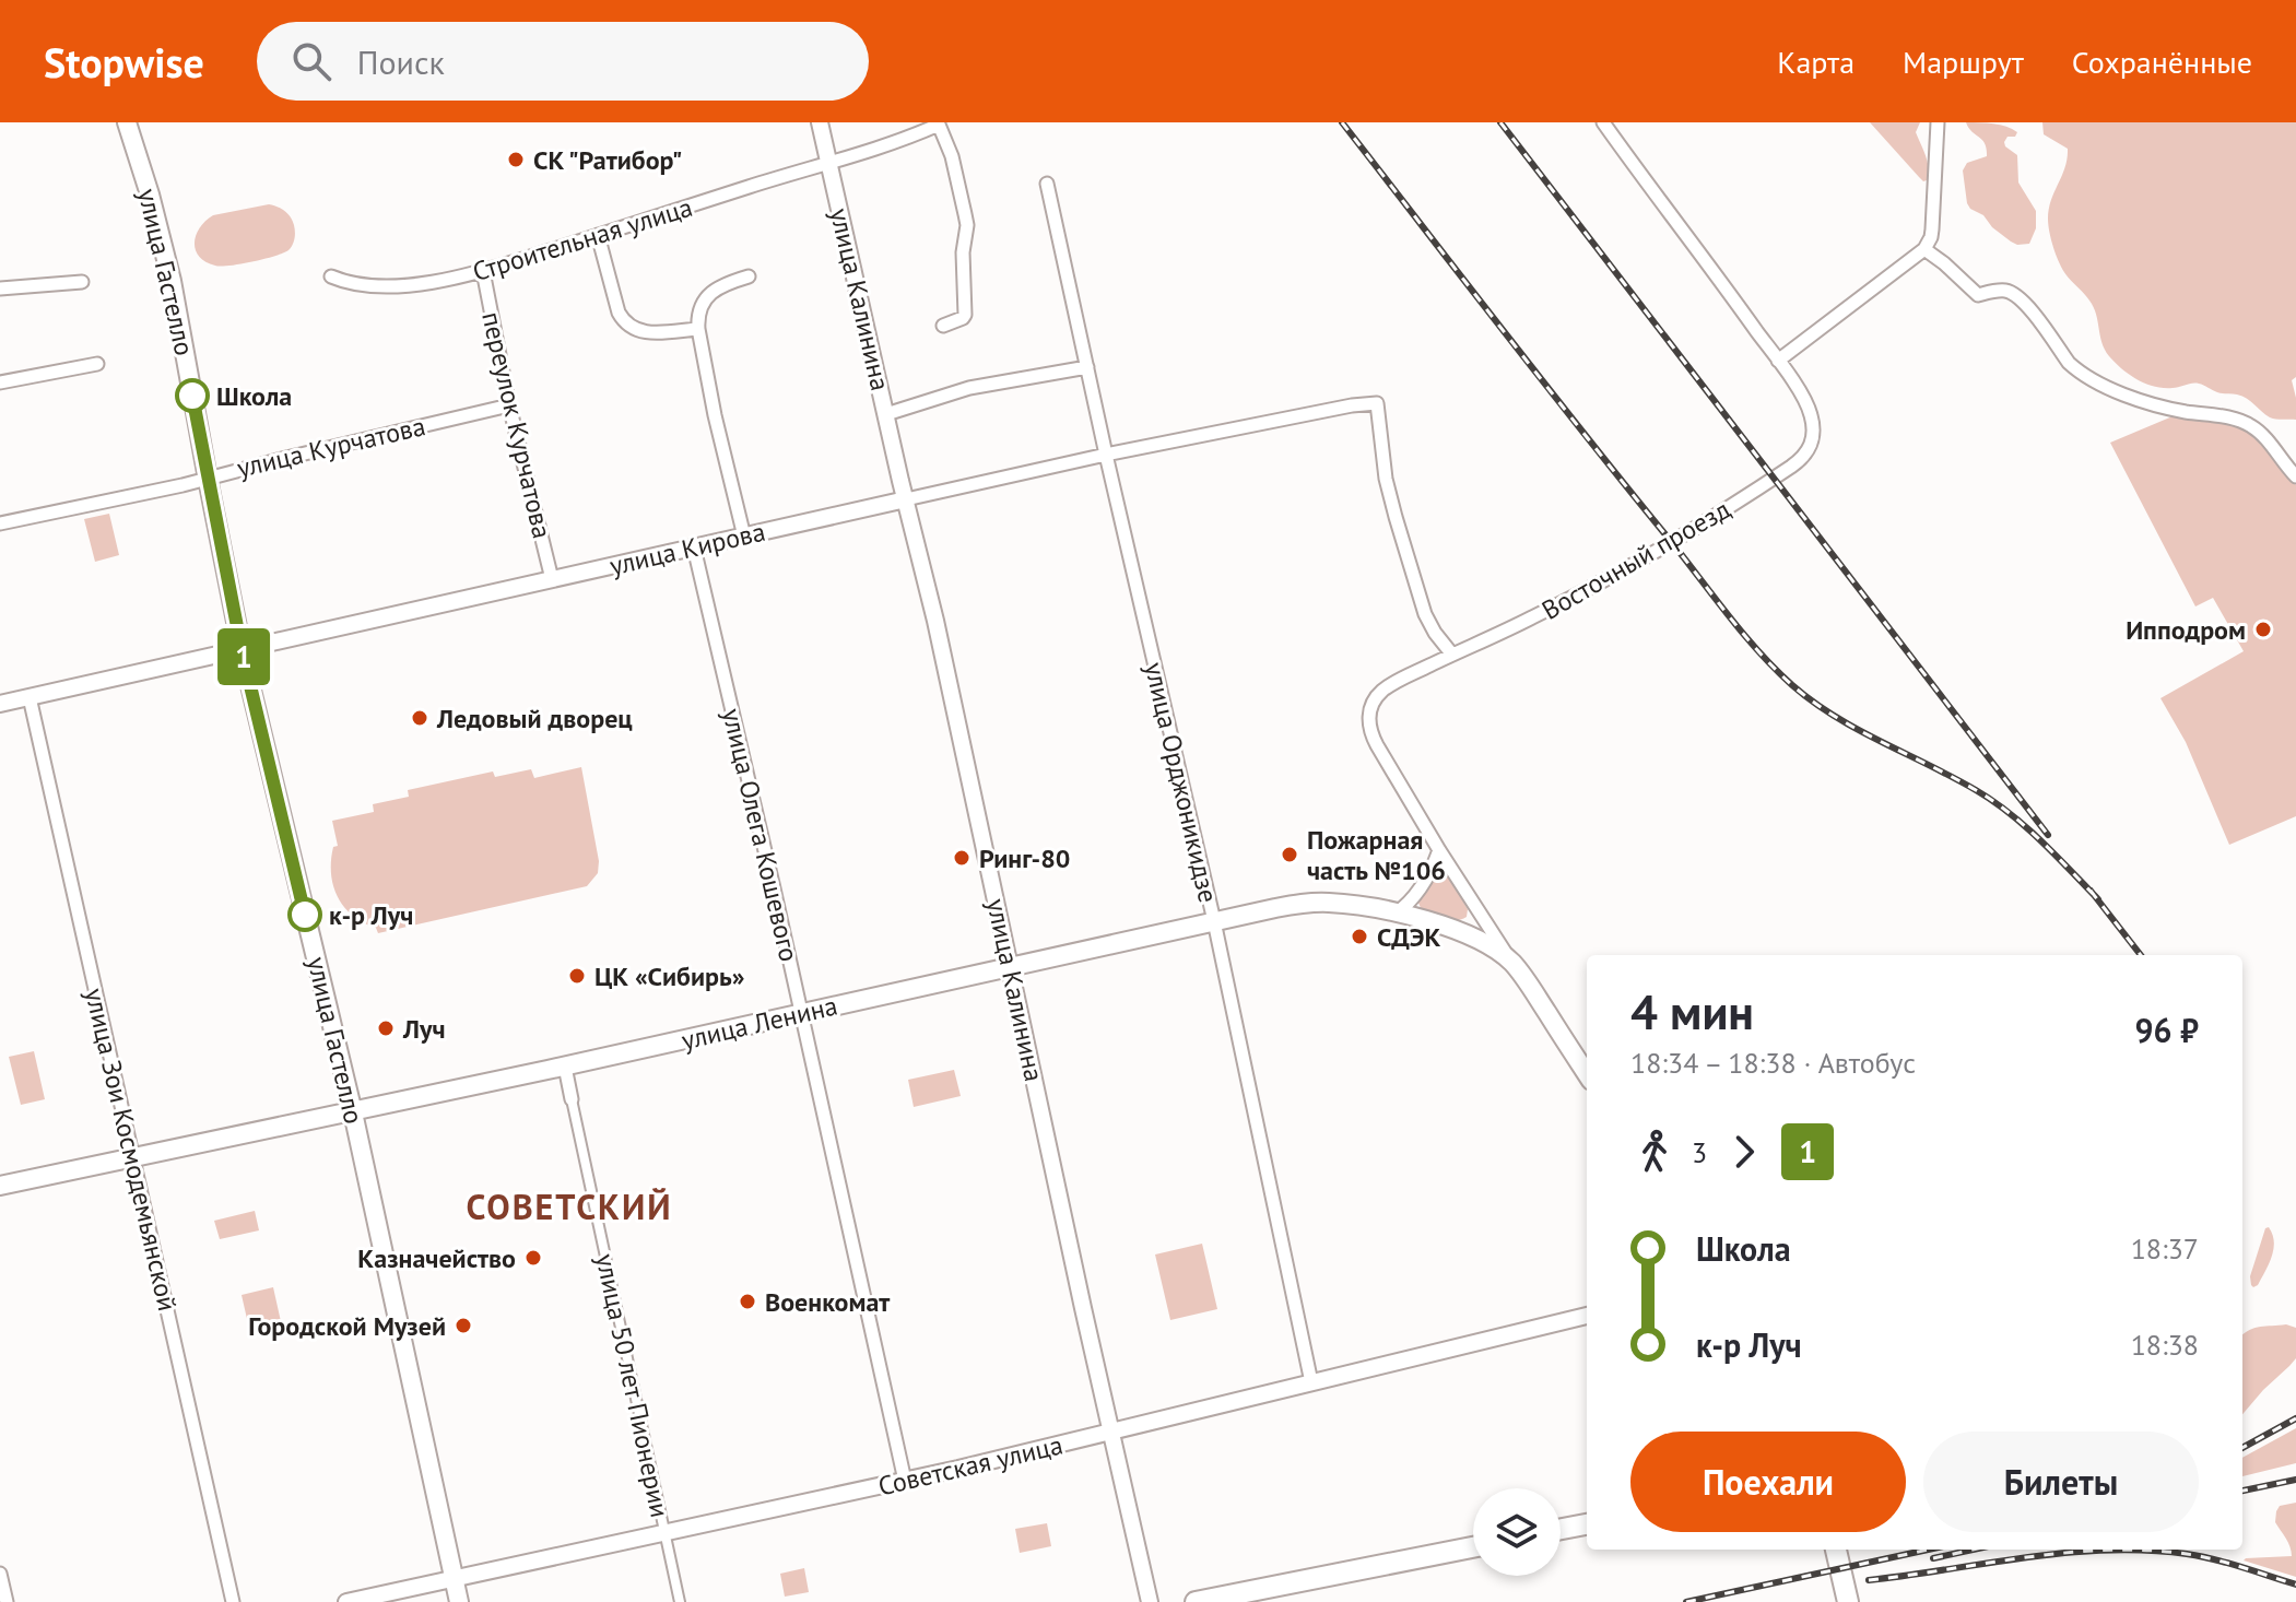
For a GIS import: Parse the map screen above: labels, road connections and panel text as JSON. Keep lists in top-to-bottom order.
{
  "streets": {
    "main road": ["улица Гастелло", "улица Ленина"],
    "street": [
      "Строительная улица",
      "улица Калинина",
      "переулок Курчатова",
      "улица Курчатова",
      "улица Кирова",
      "Восточный проезд",
      "улица Орджоникидзе",
      "улица Олега Кошевого",
      "улица Зои Космодемьянской",
      "улица 50 лет Пионерии",
      "Советская улица"
    ]
  },
  "crossings": [
    ["Строительная улица", "улица Калинина"],
    ["Строительная улица", "переулок Курчатова"],
    ["улица Гастелло", "улица Курчатова"],
    ["улица Гастелло", "улица Кирова"],
    ["улица Гастелло", "улица Ленина"],
    ["улица Гастелло", "Советская улица"],
    ["улица Калинина", "улица Кирова"],
    ["улица Калинина", "улица Ленина"],
    ["улица Калинина", "Советская улица"],
    ["переулок Курчатова", "улица Курчатова"],
    ["переулок Курчатова", "улица Кирова"],
    ["улица Кирова", "Восточный проезд"],
    ["улица Кирова", "улица Орджоникидзе"],
    ["улица Кирова", "улица Олега Кошевого"],
    ["улица Кирова", "улица Зои Космодемьянской"],
    ["Восточный проезд", "улица Ленина"],
    ["улица Орджоникидзе", "улица Ленина"],
    ["улица Орджоникидзе", "Советская улица"],
    ["улица Олега Кошевого", "улица Ленина"],
    ["улица Олега Кошевого", "Советская улица"],
    ["улица Ленина", "улица Зои Космодемьянской"],
    ["улица Ленина", "улица 50 лет Пионерии"],
    ["улица 50 лет Пионерии", "Советская улица"]
  ],
  "districts": ["СОВЕТСКИЙ"],
  "places": [
    "СК \"Ратибор\"",
    "Школа",
    "Ипподром",
    "Ледовый дворец",
    "Пожарная часть №106",
    "Ринг-80",
    "к-р Луч",
    "СДЭК",
    "ЦК «Сибирь»",
    "Луч",
    "Казначейство",
    "Военкомат",
    "Городской Музей"
  ],
  "lines": ["bus line 1"],
  "page": {
    "header": "Stopwise",
    "search": "Поиск",
    "nav": ["Карта", "Маршрут", "Сохранённые"],
    "on_map": "1",
    "heading": ["4 мин", "18:34 – 18:38 · Автобус", "96 ₽"],
    "legs": ["3", "1"],
    "list": [
      {
        "name": "Школа",
        "value": "18:37"
      },
      {
        "name": "к-р Луч",
        "value": "18:38"
      }
    ],
    "buttons": ["Поехали", "Билеты"]
  }
}
